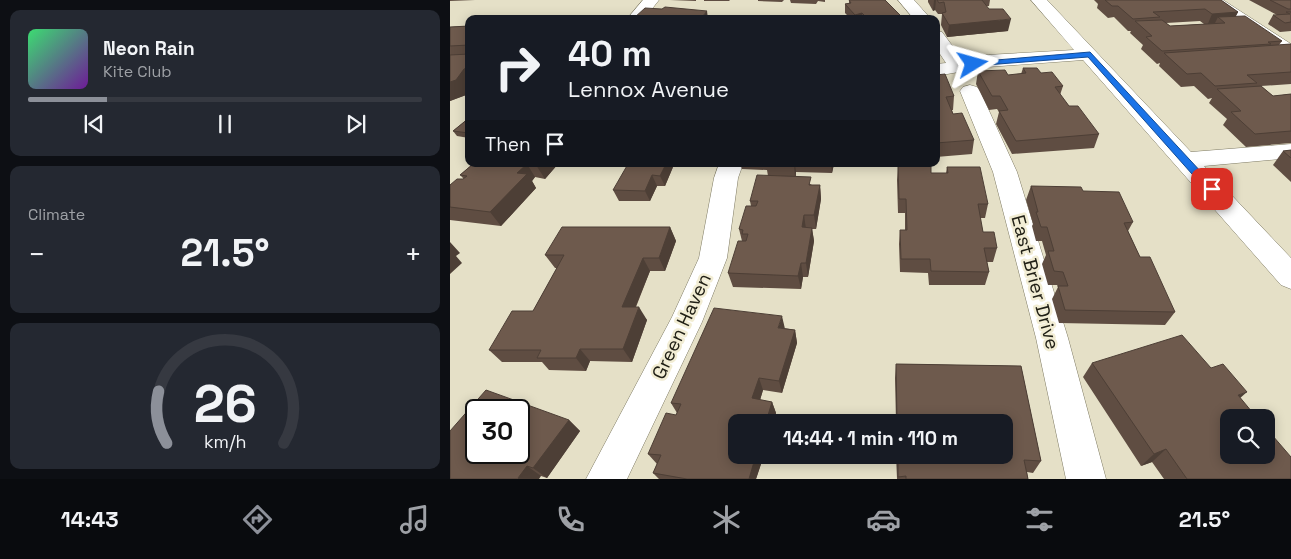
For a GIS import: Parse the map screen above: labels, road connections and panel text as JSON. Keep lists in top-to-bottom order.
{
  "streets": {
    "street": ["East Brier Drive", "Green Haven"]
  },
  "page": {
    "turn": ["40 m", "Lennox Avenue"],
    "song": ["Neon Rain", "Kite Club"],
    "then": "Then",
    "tile": "Climate",
    "heat": ["−", "21.5°", "+"],
    "limit": "30",
    "trip": "14:44 · 1 min · 110 m",
    "tabs": ["14:43", "21.5°"],
    "gauge": ["26", "km/h"]
  }
}
